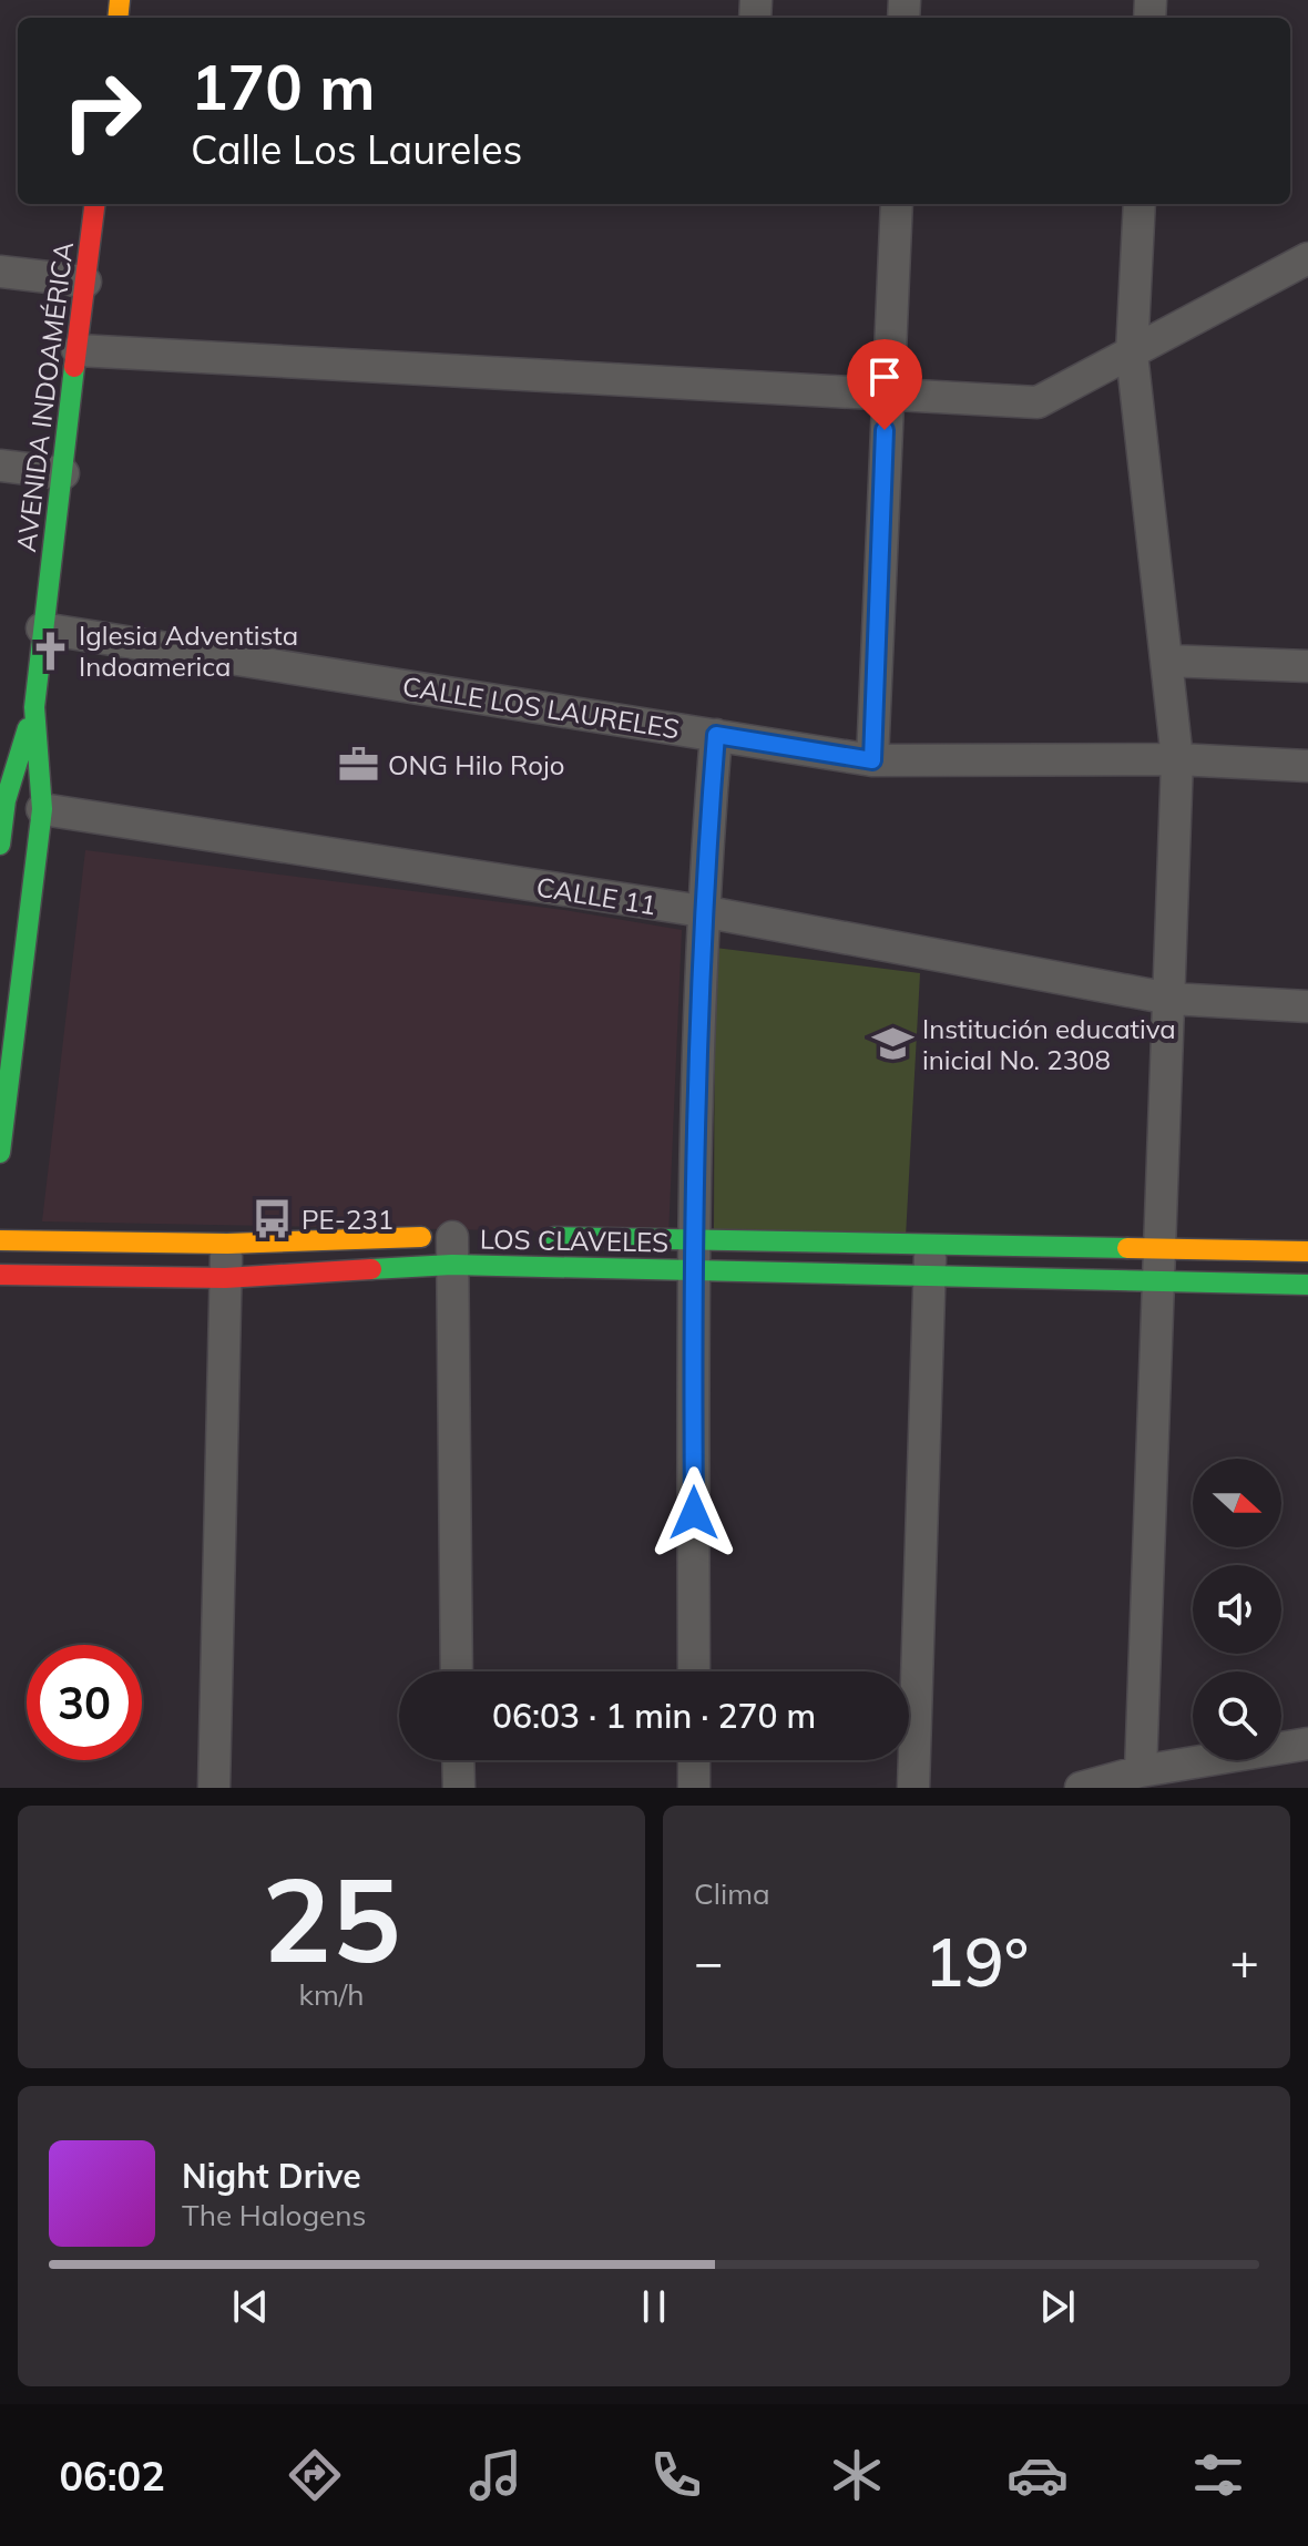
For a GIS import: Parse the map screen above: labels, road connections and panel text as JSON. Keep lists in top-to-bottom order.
{
  "streets": {
    "street": [
      "AVENIDA INDOAMÉRICA",
      "CALLE LOS LAURELES",
      "CALLE 11",
      "LOS CLAVELES"
    ]
  },
  "crossings": [
    ["AVENIDA INDOAMÉRICA", "CALLE LOS LAURELES"],
    ["AVENIDA INDOAMÉRICA", "CALLE 11"]
  ],
  "places": {
    "church": ["Iglesia Adventista Indoamerica"],
    "office": ["ONG Hilo Rojo"],
    "school or university": ["Institución educativa inicial No. 2308"],
    "bus stop": ["PE-231"]
  },
  "north": "right",
  "page": {
    "turn": ["170 m", "Calle Los Laureles"],
    "limit": "30",
    "trip": "06:03 · 1 min · 270 m",
    "tile": [
      ["25", "km/h"],
      "Clima"
    ],
    "heat": ["−", "19°", "+"],
    "song": ["Night Drive", "The Halogens"],
    "tabs": "06:02"
  }
}
